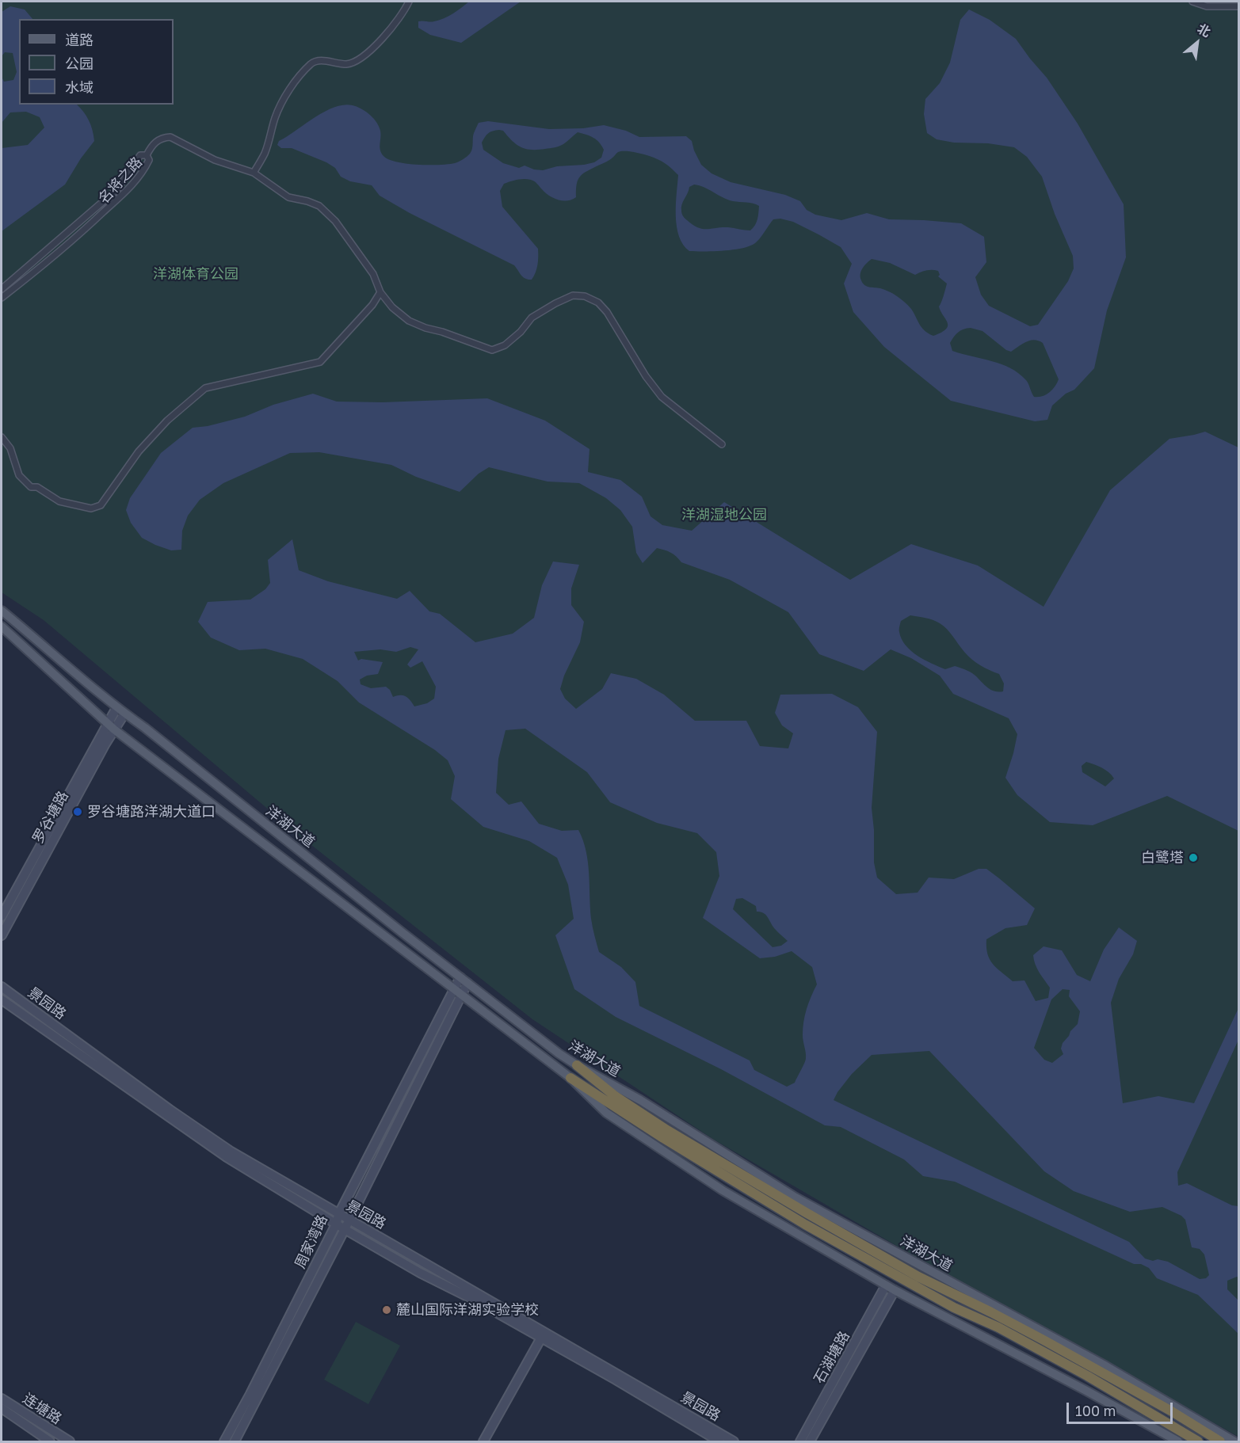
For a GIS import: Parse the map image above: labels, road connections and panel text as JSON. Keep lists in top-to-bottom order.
{
  "streets": {
    "main road": [
      "罗谷塘路",
      "洋湖大道",
      "景园路",
      "周家湾路",
      "石湖塘路",
      "连塘路"
    ],
    "street": ["名将之路"]
  },
  "crossings": [
    ["罗谷塘路", "洋湖大道"],
    ["洋湖大道", "周家湾路"],
    ["洋湖大道", "石湖塘路"],
    ["景园路", "周家湾路"]
  ],
  "parks": ["洋湖体育公园", "洋湖湿地公园"],
  "places": ["罗谷塘路洋湖大道口", "白鹭塔", "麓山国际洋湖实验学校"],
  "legend": ["道路", "公园", "水域"],
  "scale_bar": "100 m",
  "north": "top right"
}
